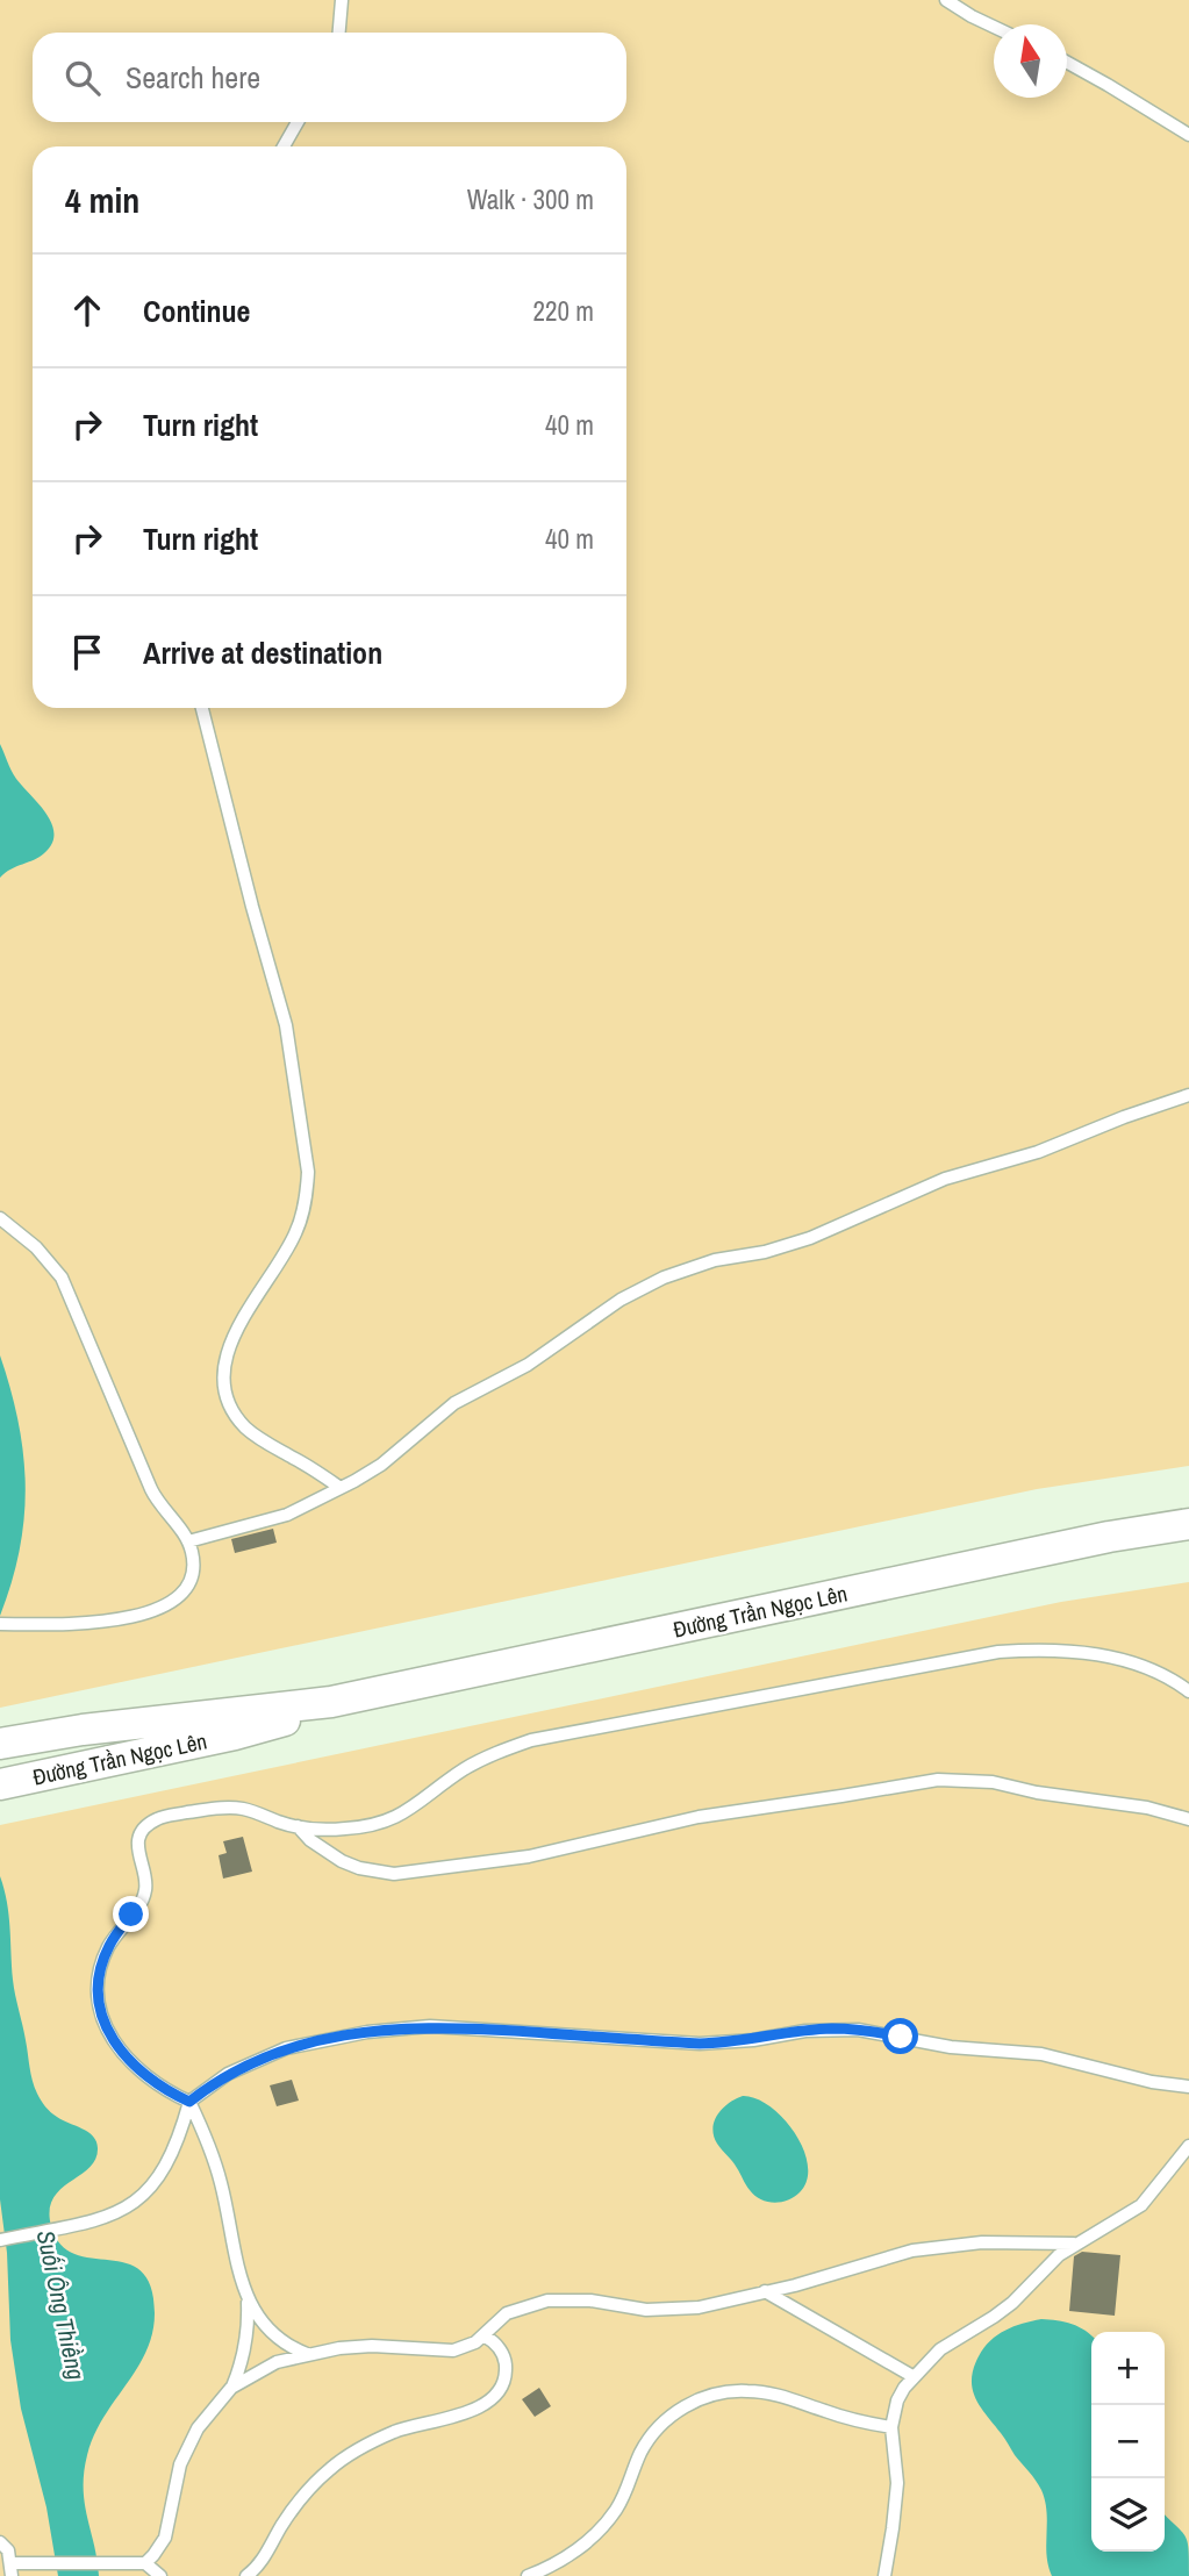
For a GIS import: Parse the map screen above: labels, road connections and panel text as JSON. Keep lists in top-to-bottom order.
{
  "streets": {
    "street": ["Đường Trần Ngọc Lên"]
  },
  "water": ["Suối Ông Thiềng"],
  "north": "top",
  "page": {
    "search": "Search here",
    "heading": ["4 min", "Walk · 300 m"],
    "list": [
      ["Continue", "220 m"],
      ["Turn right", "40 m"],
      ["Turn right", "40 m"],
      "Arrive at destination"
    ],
    "map_buttons": ["+", "−"]
  }
}
